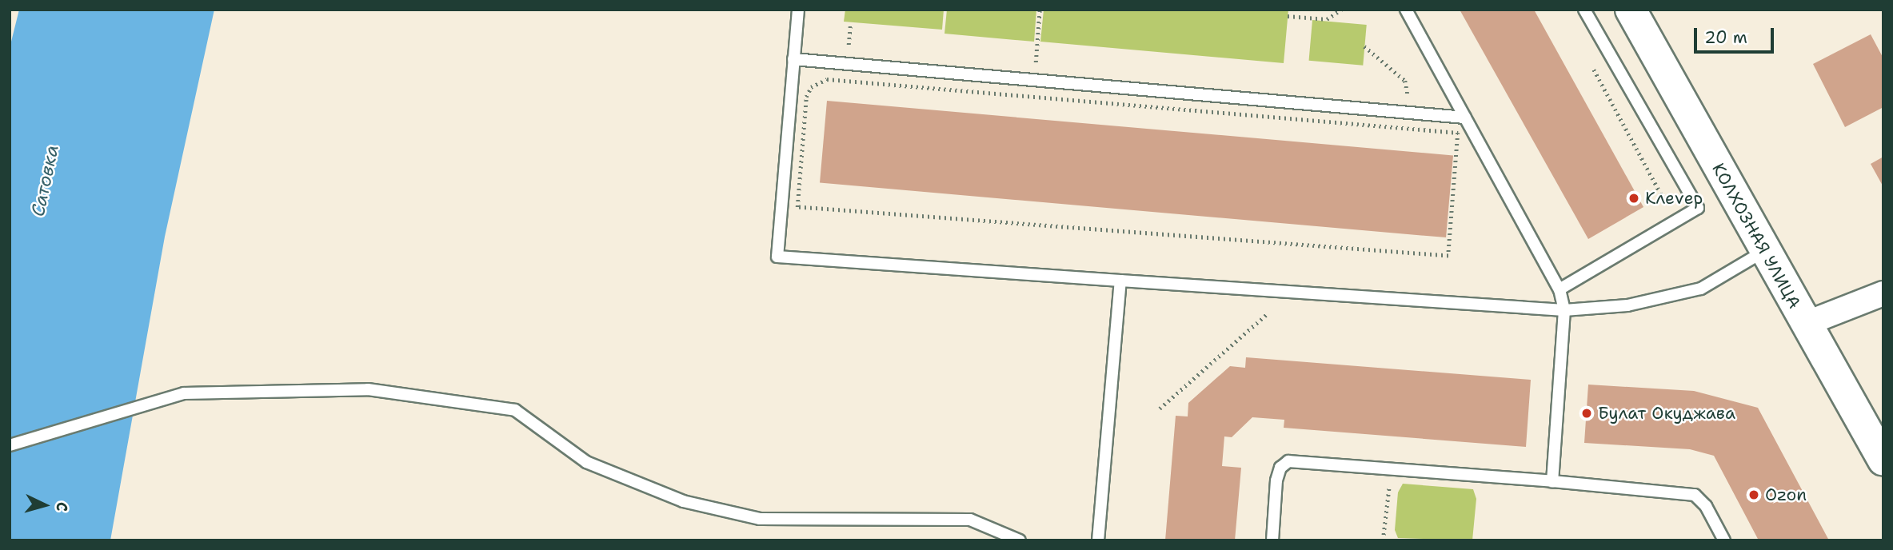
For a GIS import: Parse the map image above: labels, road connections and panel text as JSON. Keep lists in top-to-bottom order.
{
  "streets": {
    "main road": ["КОЛХОЗНАЯ УЛИЦА"]
  },
  "water": ["Сатовка"],
  "places": ["Клеvер", "Булат Окуджава", "Ozon"],
  "scale_bar": "20 m",
  "north": "right"
}
